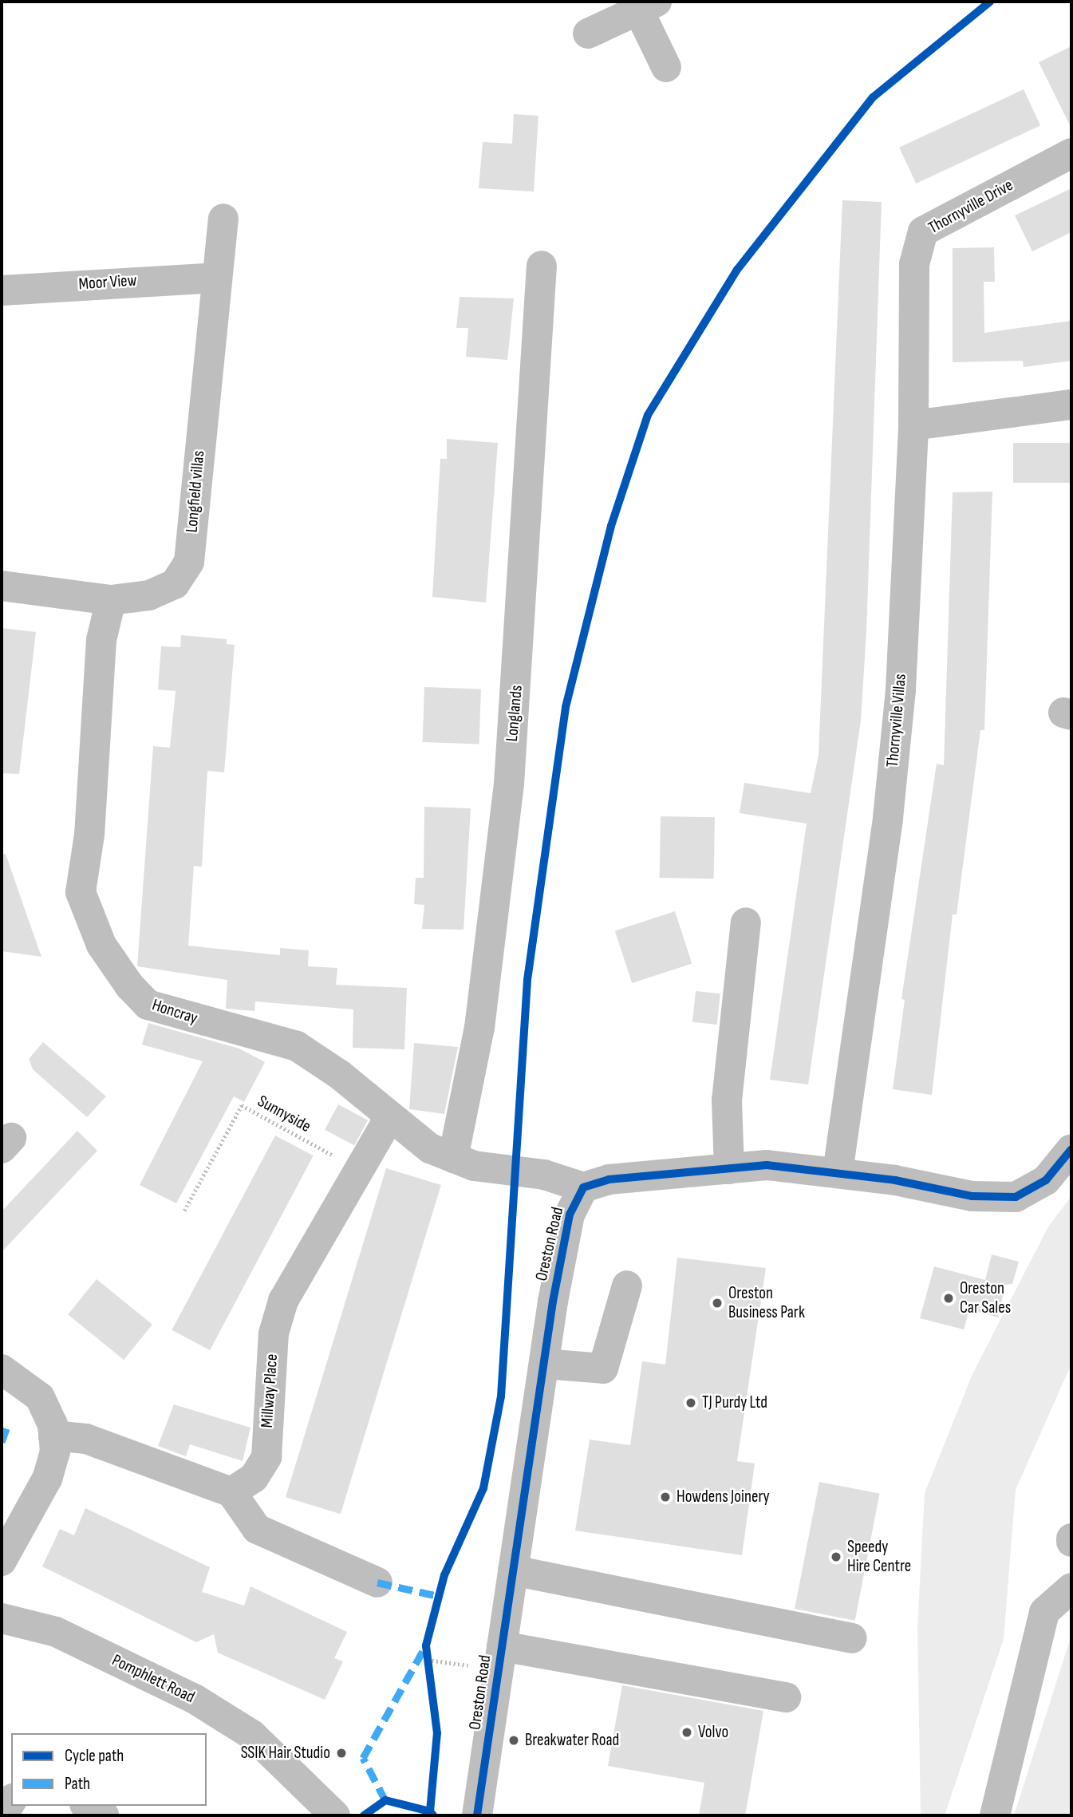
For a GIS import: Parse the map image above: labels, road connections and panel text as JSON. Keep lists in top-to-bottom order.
{
  "streets": {
    "street": [
      "Thornyville Drive",
      "Moor View",
      "Longfield villas",
      "Longlands",
      "Thornyville Villas",
      "Honcray",
      "Oreston Road",
      "Millway Place",
      "Pomphlett Road"
    ],
    "path": ["Sunnyside"]
  },
  "crossings": [
    ["Thornyville Drive", "Thornyville Villas"],
    ["Moor View", "Longfield villas"],
    ["Longfield villas", "Honcray"],
    ["Longlands", "Honcray"],
    ["Honcray", "Oreston Road"],
    ["Honcray", "Millway Place"],
    ["Sunnyside", "Millway Place"]
  ],
  "places": [
    "Oreston Car Sales",
    "Oreston Business Park",
    "TJ Purdy Ltd",
    "Howdens Joinery",
    "Speedy Hire Centre",
    "Volvo",
    "Breakwater Road",
    "SSIK Hair Studio"
  ],
  "legend": ["Cycle path", "Path"]
}
